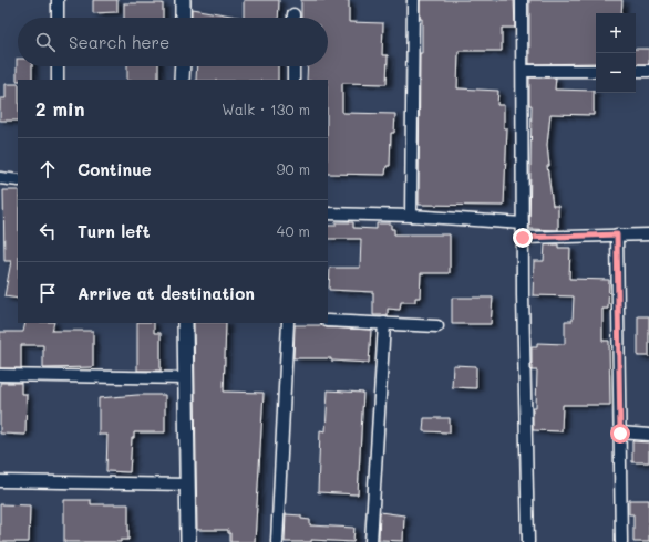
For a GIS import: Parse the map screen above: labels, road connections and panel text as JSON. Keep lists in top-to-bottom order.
{
  "page": {
    "map_buttons": ["+", "−"],
    "search": "Search here",
    "heading": ["2 min", "Walk · 130 m"],
    "list": [
      ["Continue", "90 m"],
      ["Turn left", "40 m"],
      "Arrive at destination"
    ]
  }
}
